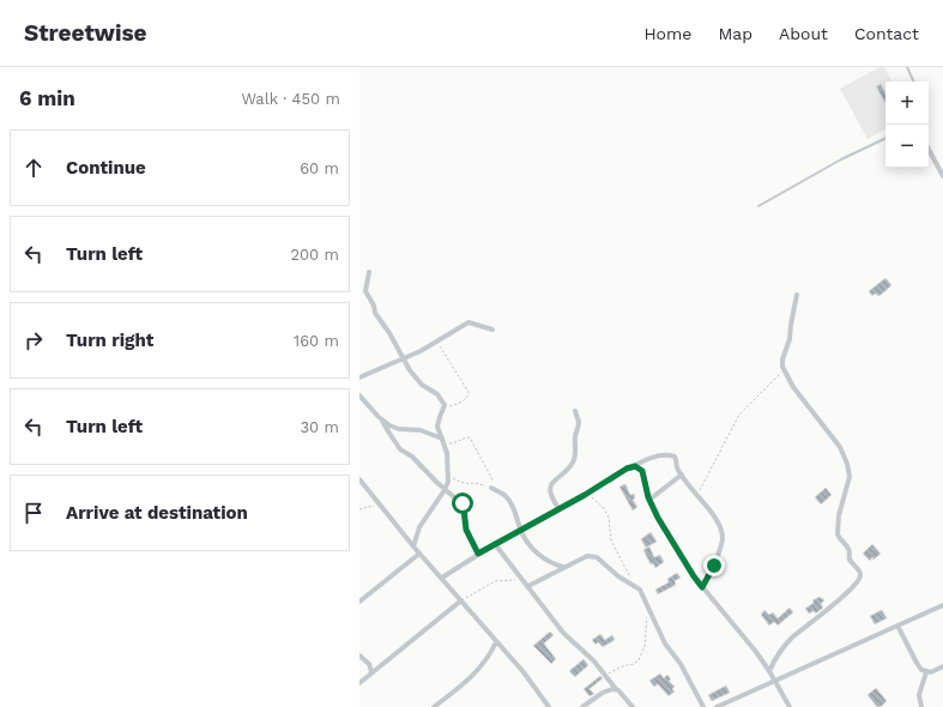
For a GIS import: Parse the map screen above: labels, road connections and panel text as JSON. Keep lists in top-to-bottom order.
{
  "page": {
    "header": "Streetwise",
    "nav": [
      "Home",
      "Map",
      "About",
      "Contact"
    ],
    "heading": ["6 min", "Walk · 450 m"],
    "map_buttons": ["+", "−"],
    "list": [
      ["Continue", "60 m"],
      ["Turn left", "200 m"],
      ["Turn right", "160 m"],
      ["Turn left", "30 m"],
      "Arrive at destination"
    ]
  }
}
